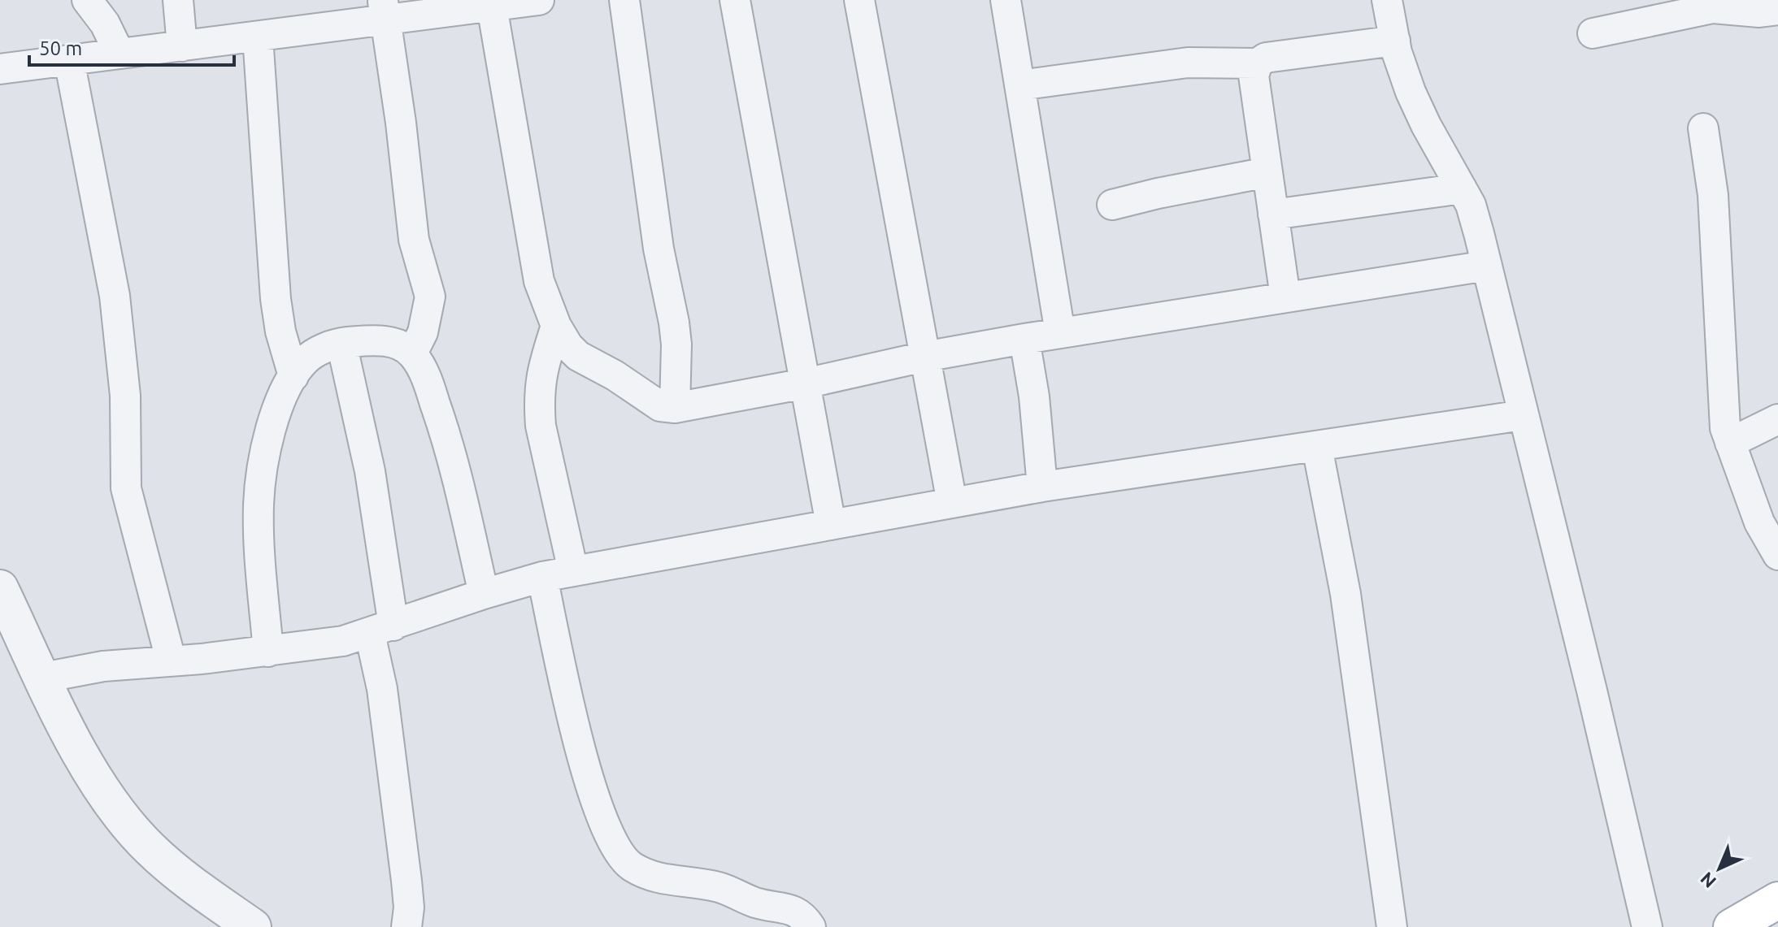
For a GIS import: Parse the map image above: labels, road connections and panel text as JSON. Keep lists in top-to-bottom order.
{
  "scale_bar": "50 m",
  "north": "bottom left"
}
